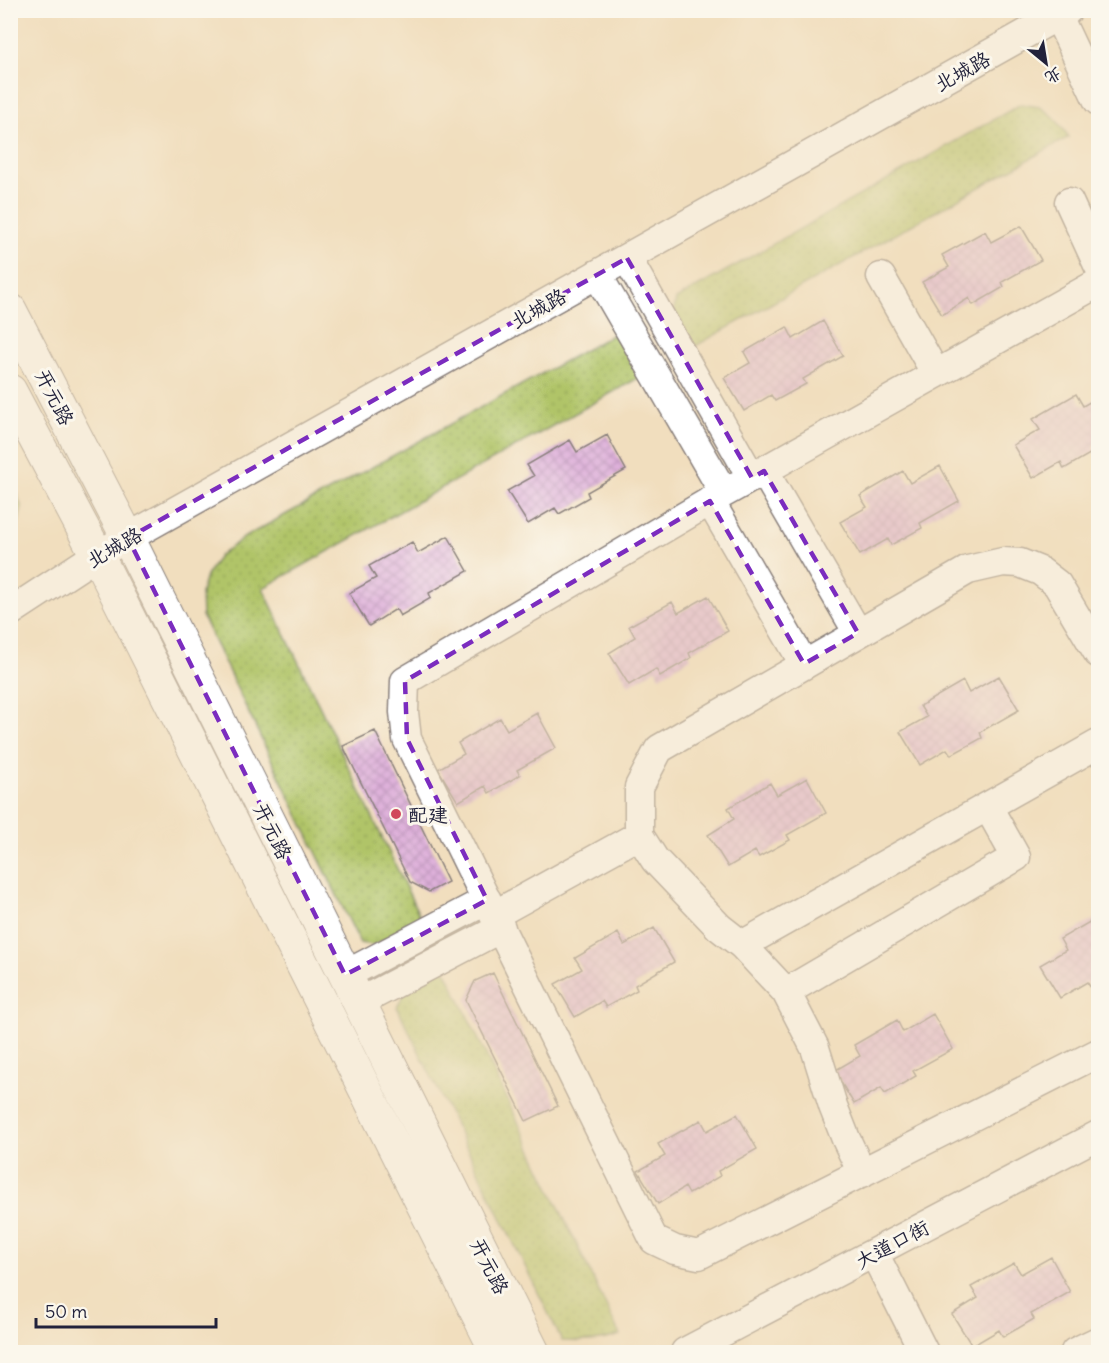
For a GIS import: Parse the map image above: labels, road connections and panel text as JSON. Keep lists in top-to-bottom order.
{
  "streets": {
    "main road": ["开元路"],
    "street": ["北城路", "大道口街"]
  },
  "crossings": [
    ["北城路", "开元路"]
  ],
  "places": ["配建"],
  "scale_bar": "50 m",
  "north": "bottom right"
}
